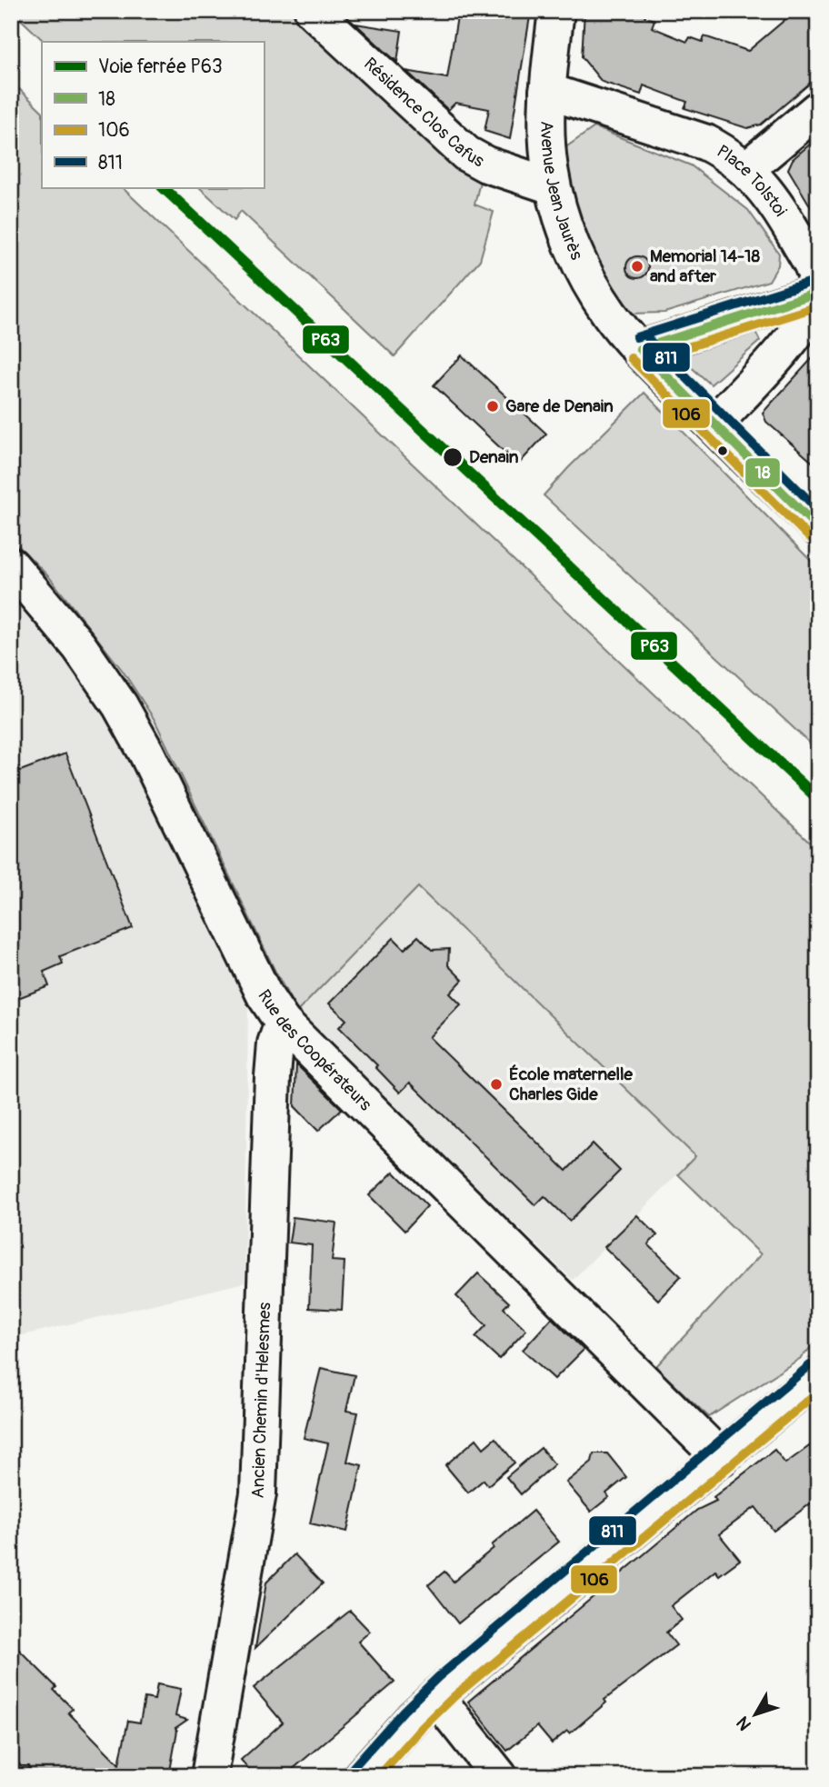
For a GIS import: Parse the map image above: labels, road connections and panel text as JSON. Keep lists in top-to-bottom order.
{
  "streets": {
    "street": [
      "Résidence Clos Cafus",
      "Place Tolstoi",
      "Avenue Jean Jaurès",
      "Rue des Coopérateurs",
      "Ancien Chemin d'Helesmes"
    ]
  },
  "crossings": [
    ["Résidence Clos Cafus", "Avenue Jean Jaurès"],
    ["Place Tolstoi", "Avenue Jean Jaurès"],
    ["Rue des Coopérateurs", "Ancien Chemin d'Helesmes"]
  ],
  "places": [
    "Memorial 14-18 and after",
    "Gare de Denain",
    "Denain",
    "École maternelle Charles Gide"
  ],
  "lines": [
    "rail line P63",
    "transit line 811",
    "transit line 18",
    "transit line 106"
  ],
  "legend": [
    "Voie ferrée P63",
    "18",
    "106",
    "811"
  ],
  "north": "bottom left"
}
